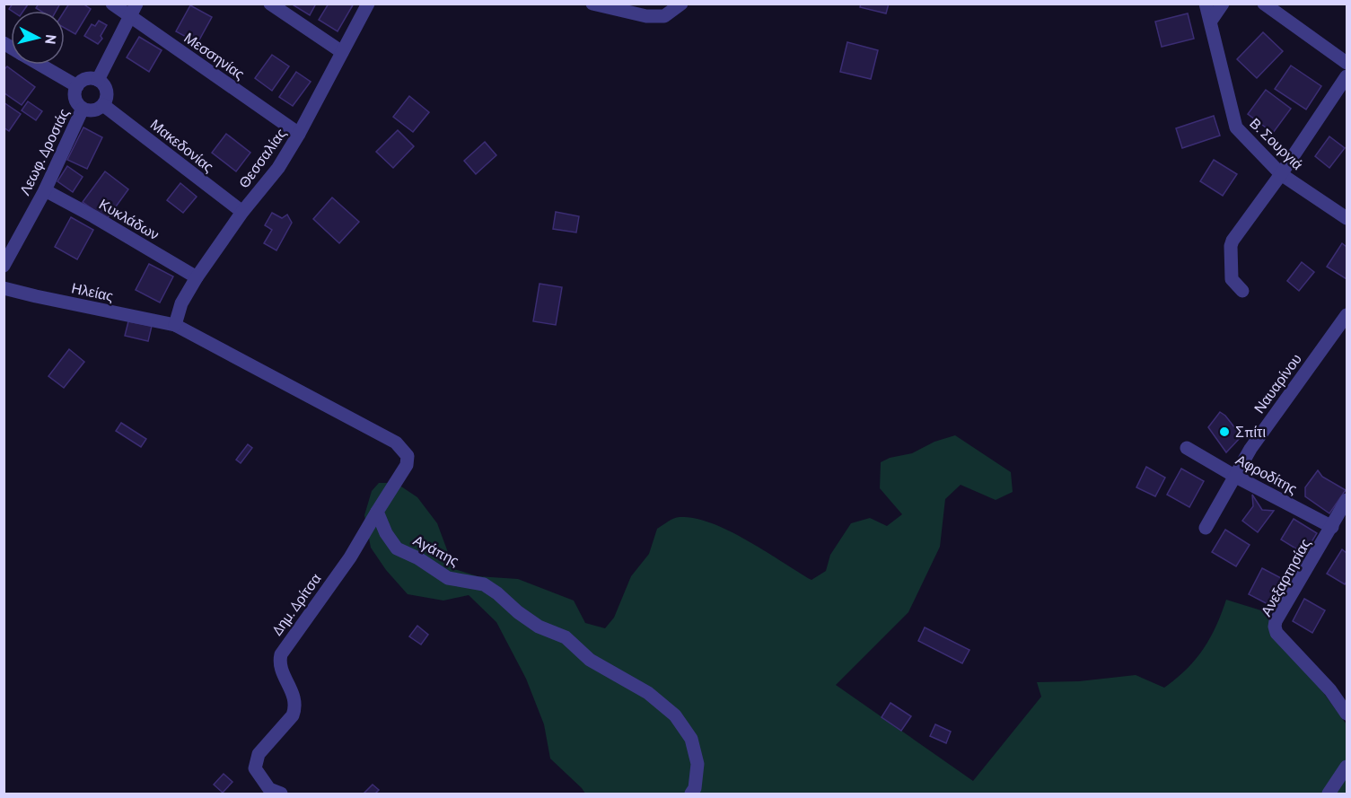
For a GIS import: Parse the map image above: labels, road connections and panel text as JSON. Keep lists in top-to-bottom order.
{
  "streets": {
    "street": [
      "Μεσσηνίας",
      "Β. Σουργιά",
      "Μακεδονίας",
      "Λεωφ. Δροσιάς",
      "Θεσσαλίας",
      "Κυκλάδων",
      "Ηλείας",
      "Ναυαρίνου",
      "Αφροδίτης",
      "Αγάπης",
      "Ανεξαρτησίας",
      "Δημ. Δρίτσα"
    ]
  },
  "crossings": [
    ["Μεσσηνίας", "Θεσσαλίας"],
    ["Μακεδονίας", "Λεωφ. Δροσιάς"],
    ["Μακεδονίας", "Θεσσαλίας"],
    ["Λεωφ. Δροσιάς", "Κυκλάδων"],
    ["Θεσσαλίας", "Κυκλάδων"],
    ["Θεσσαλίας", "Ηλείας"],
    ["Ναυαρίνου", "Αφροδίτης"],
    ["Αφροδίτης", "Ανεξαρτησίας"],
    ["Αγάπης", "Δημ. Δρίτσα"]
  ],
  "places": ["Σπίτι"],
  "north": "right"
}
